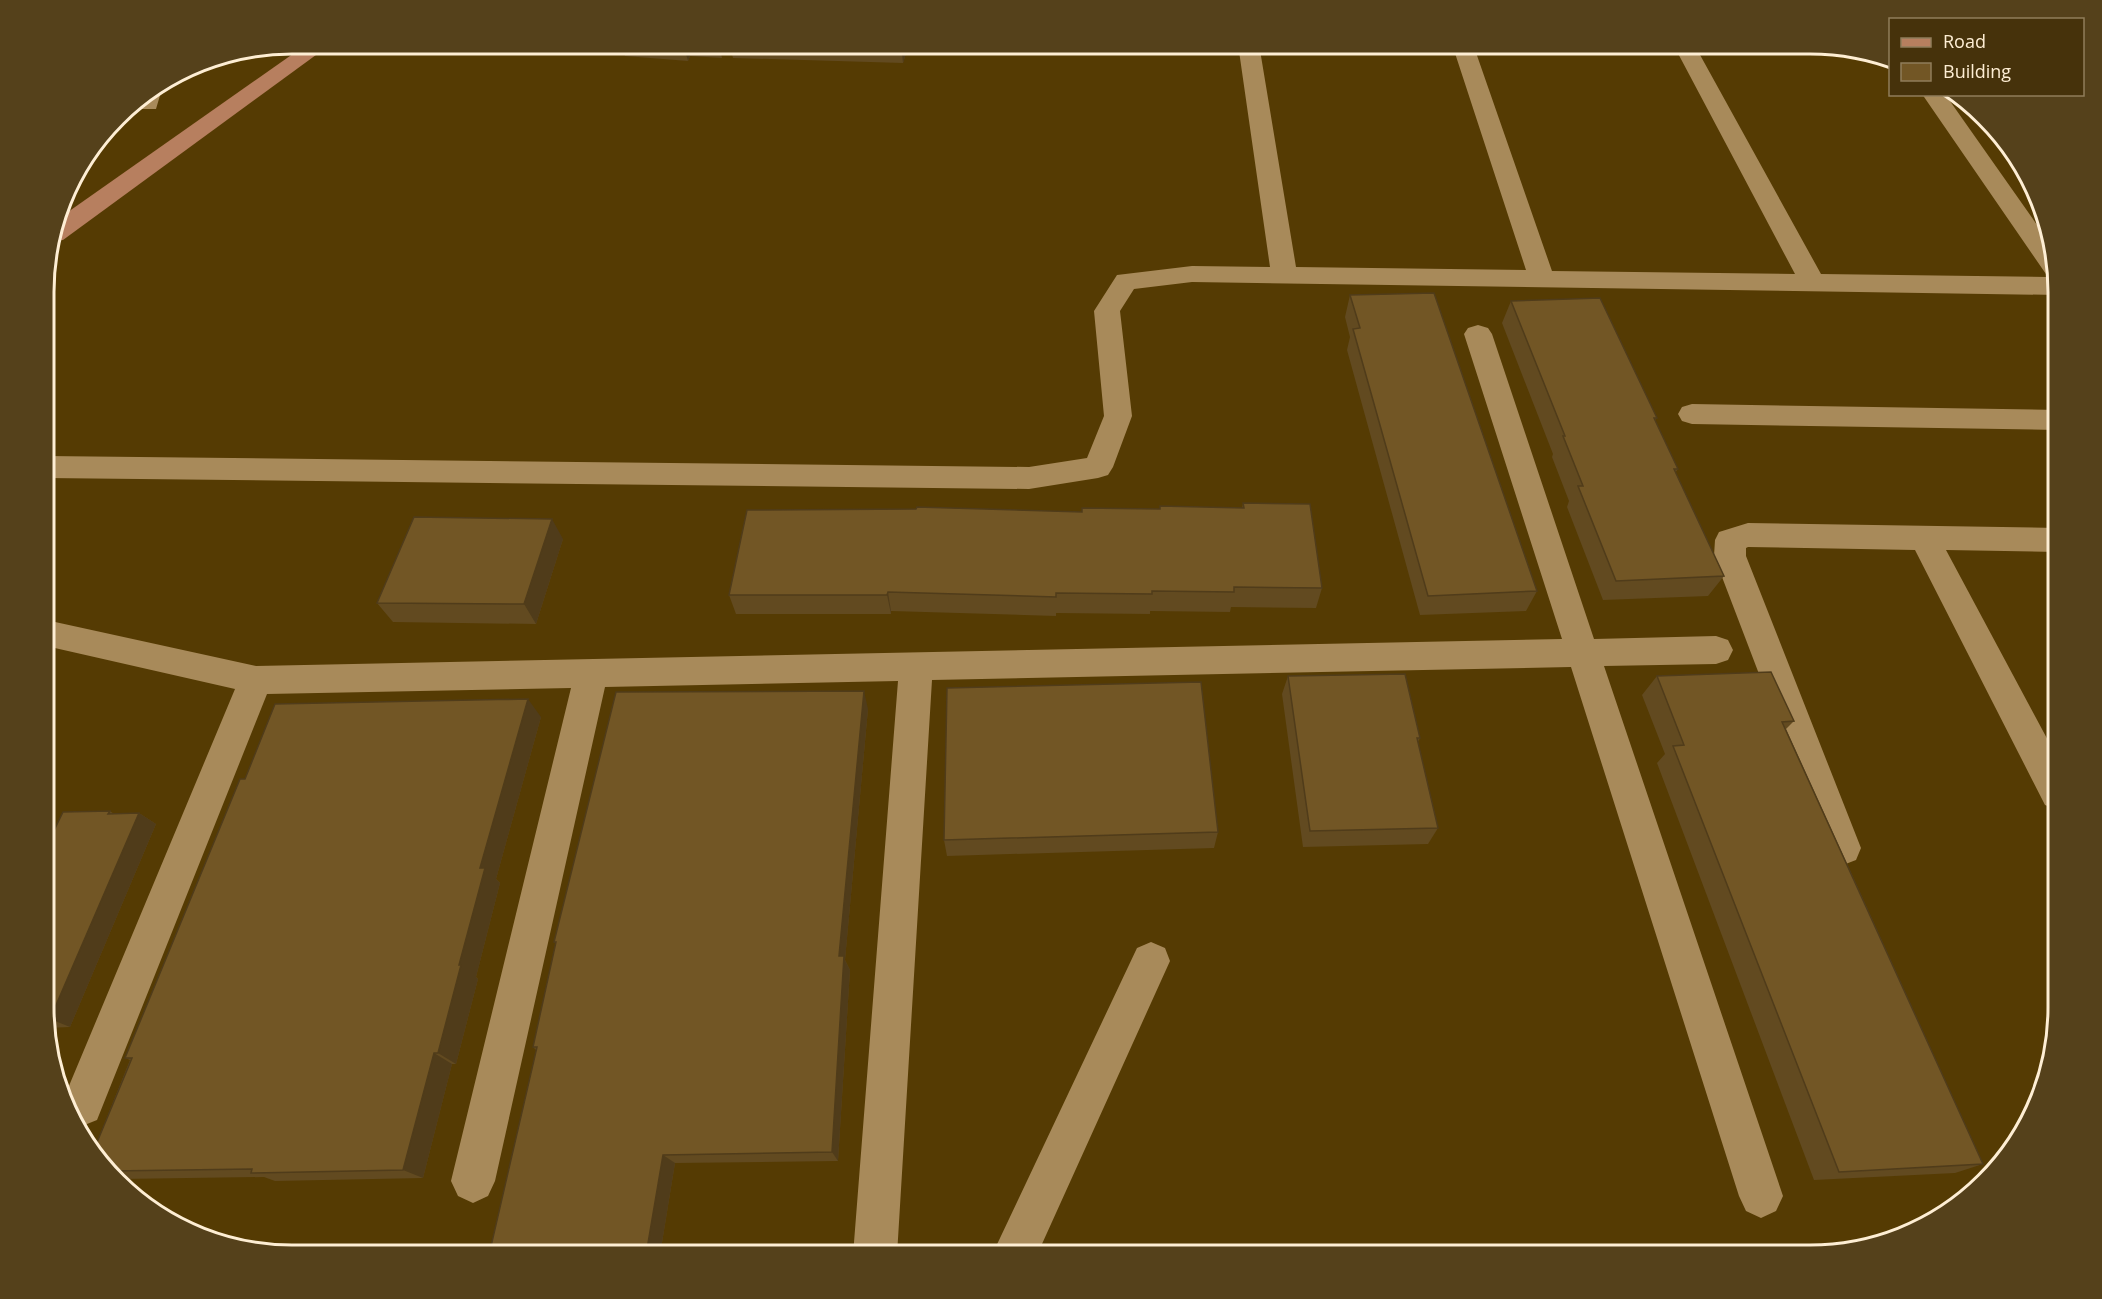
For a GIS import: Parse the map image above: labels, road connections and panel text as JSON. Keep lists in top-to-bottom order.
{
  "legend": ["Road", "Building"]
}
